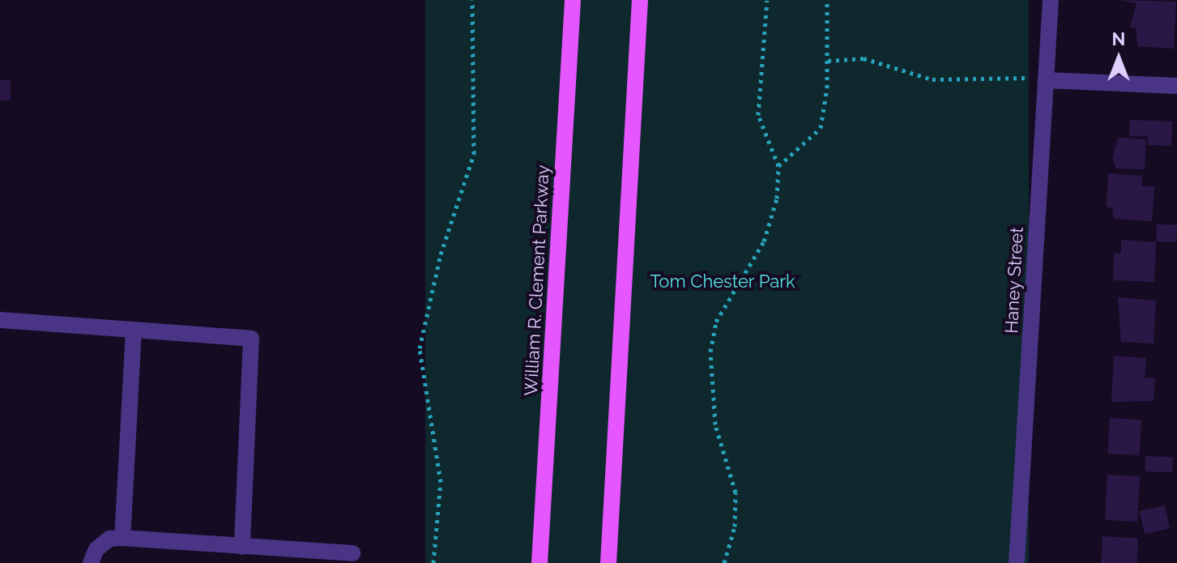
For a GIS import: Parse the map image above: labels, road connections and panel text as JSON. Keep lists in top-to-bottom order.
{
  "streets": {
    "main road": ["William R. Clement Parkway"],
    "street": ["Haney Street"]
  },
  "parks": ["Tom Chester Park"],
  "north": "top"
}
